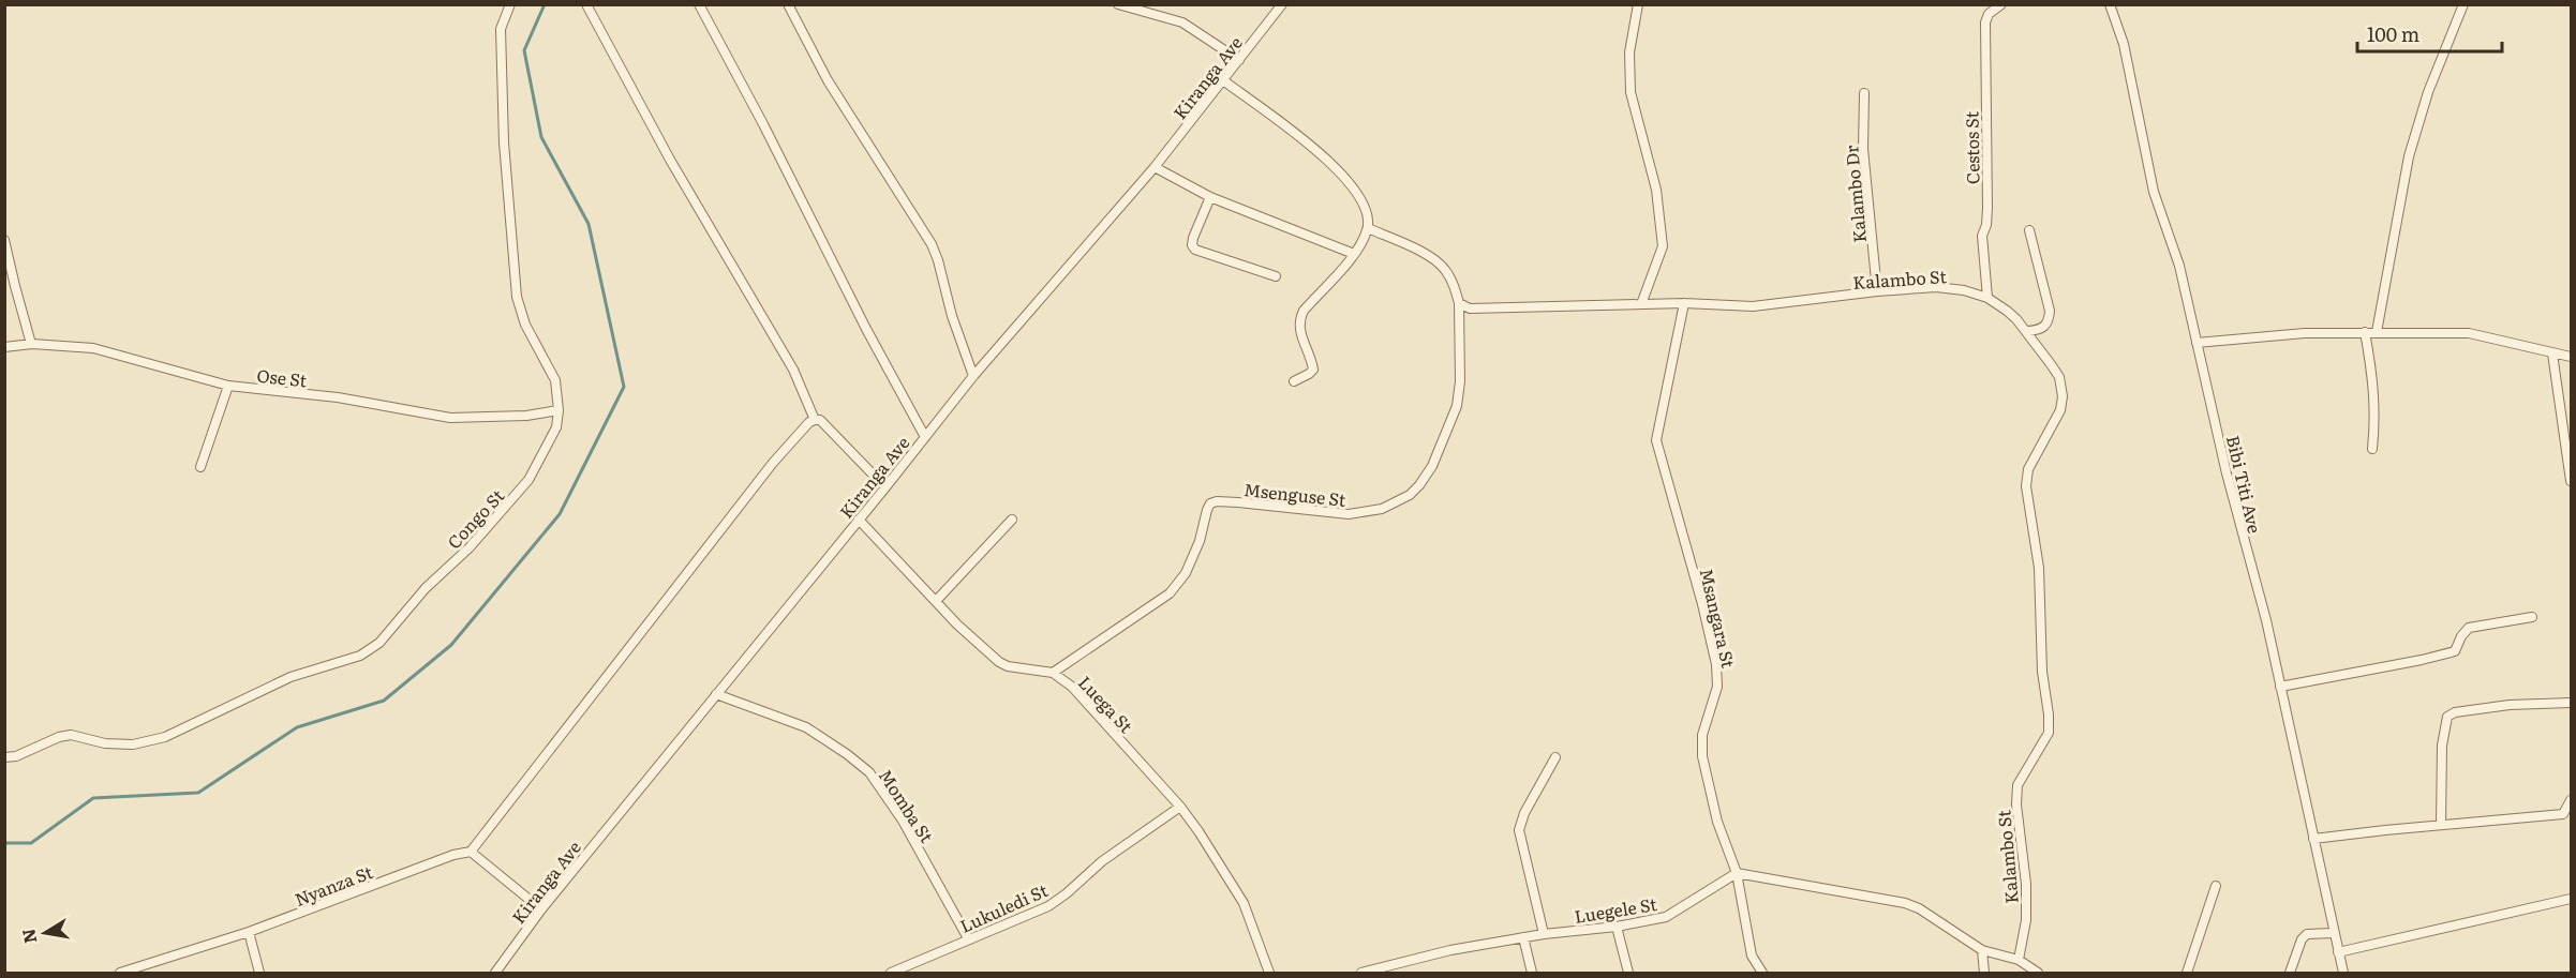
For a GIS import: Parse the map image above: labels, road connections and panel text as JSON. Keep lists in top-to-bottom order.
{
  "streets": {
    "street": [
      "Kiranga Ave",
      "Cestos St",
      "Kalambo Dr",
      "Kalambo St",
      "Ose St",
      "Bibi Titi Ave",
      "Msenguse St",
      "Congo St",
      "Msangara St",
      "Luega St",
      "Momba St",
      "Nyanza St",
      "Lukuledi St",
      "Luegele St"
    ]
  },
  "crossings": [
    ["Kiranga Ave", "Luega St"],
    ["Kiranga Ave", "Momba St"],
    ["Cestos St", "Kalambo St"],
    ["Kalambo Dr", "Kalambo St"],
    ["Kalambo St", "Msenguse St"],
    ["Kalambo St", "Msangara St"],
    ["Ose St", "Congo St"],
    ["Msenguse St", "Luega St"],
    ["Msangara St", "Luegele St"],
    ["Luega St", "Lukuledi St"],
    ["Momba St", "Lukuledi St"]
  ],
  "scale_bar": "100 m",
  "north": "left"
}
